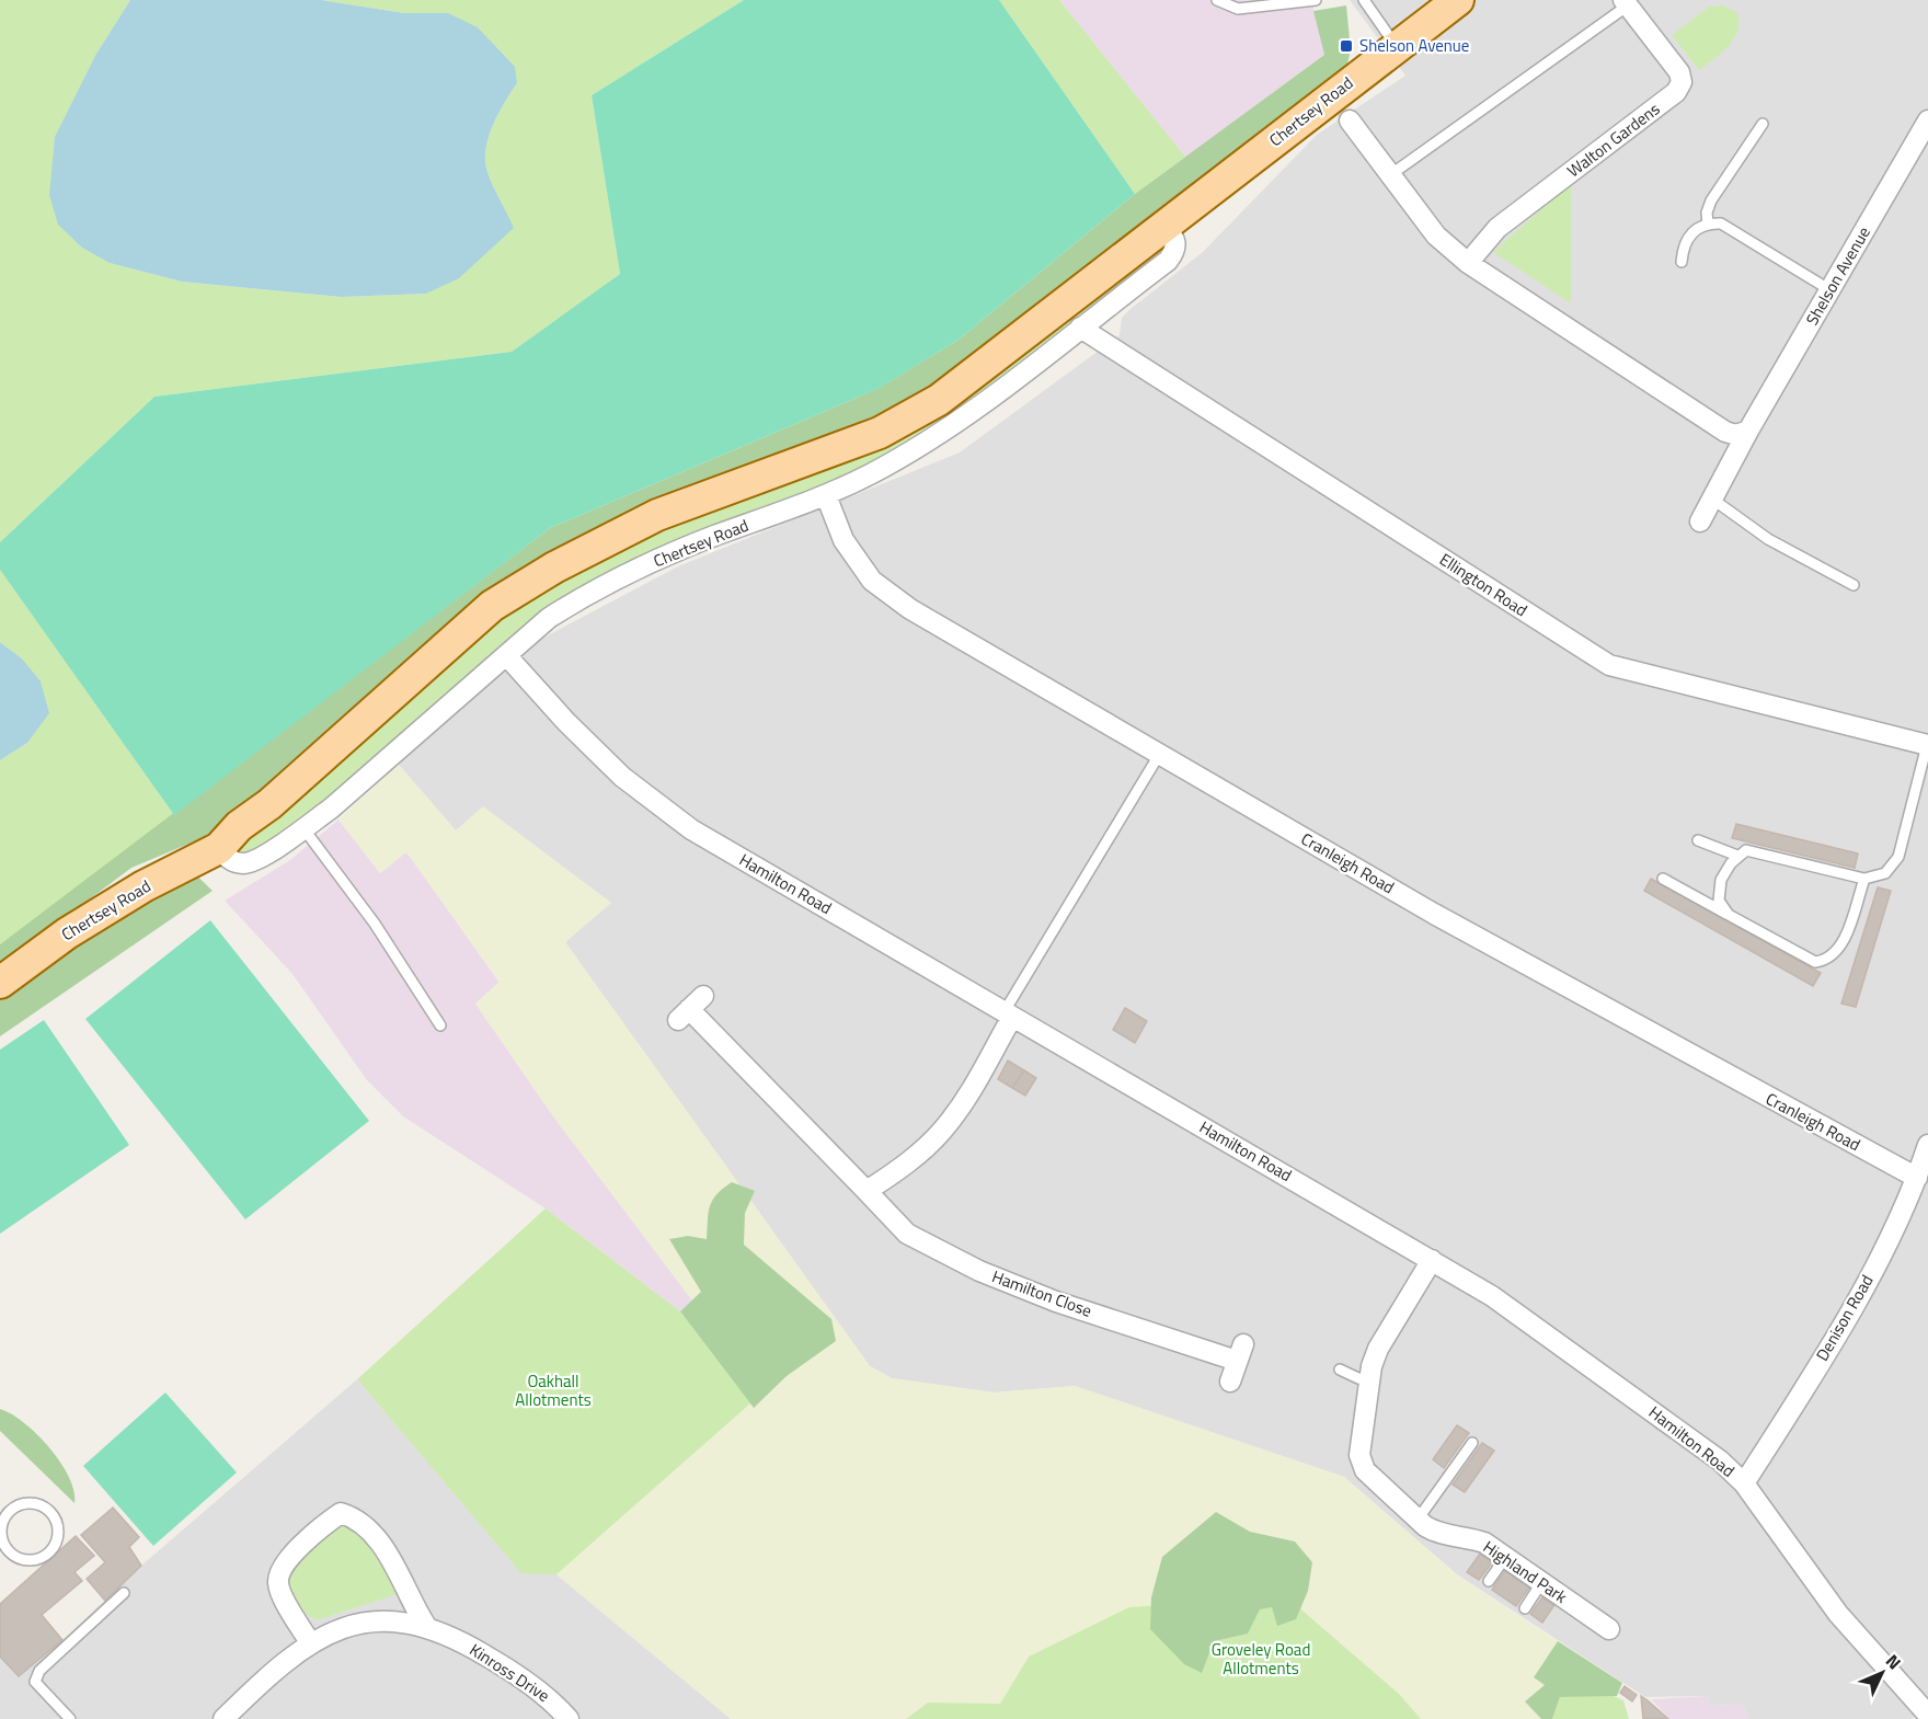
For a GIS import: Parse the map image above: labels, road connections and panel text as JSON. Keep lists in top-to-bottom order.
{
  "streets": {
    "main road": ["Chertsey Road"],
    "street": [
      "Walton Gardens",
      "Shelson Avenue",
      "Ellington Road",
      "Cranleigh Road",
      "Hamilton Road",
      "Hamilton Close",
      "Denison Road",
      "Highland Park",
      "Kinross Drive"
    ]
  },
  "crossings": [
    ["Chertsey Road", "Ellington Road"],
    ["Chertsey Road", "Cranleigh Road"],
    ["Chertsey Road", "Hamilton Road"],
    ["Cranleigh Road", "Denison Road"],
    ["Hamilton Road", "Denison Road"],
    ["Hamilton Road", "Highland Park"]
  ],
  "parks": ["Oakhall Allotments", "Groveley Road Allotments"],
  "places": {
    "transit": ["Shelson Avenue"]
  },
  "north": "top right"
}
